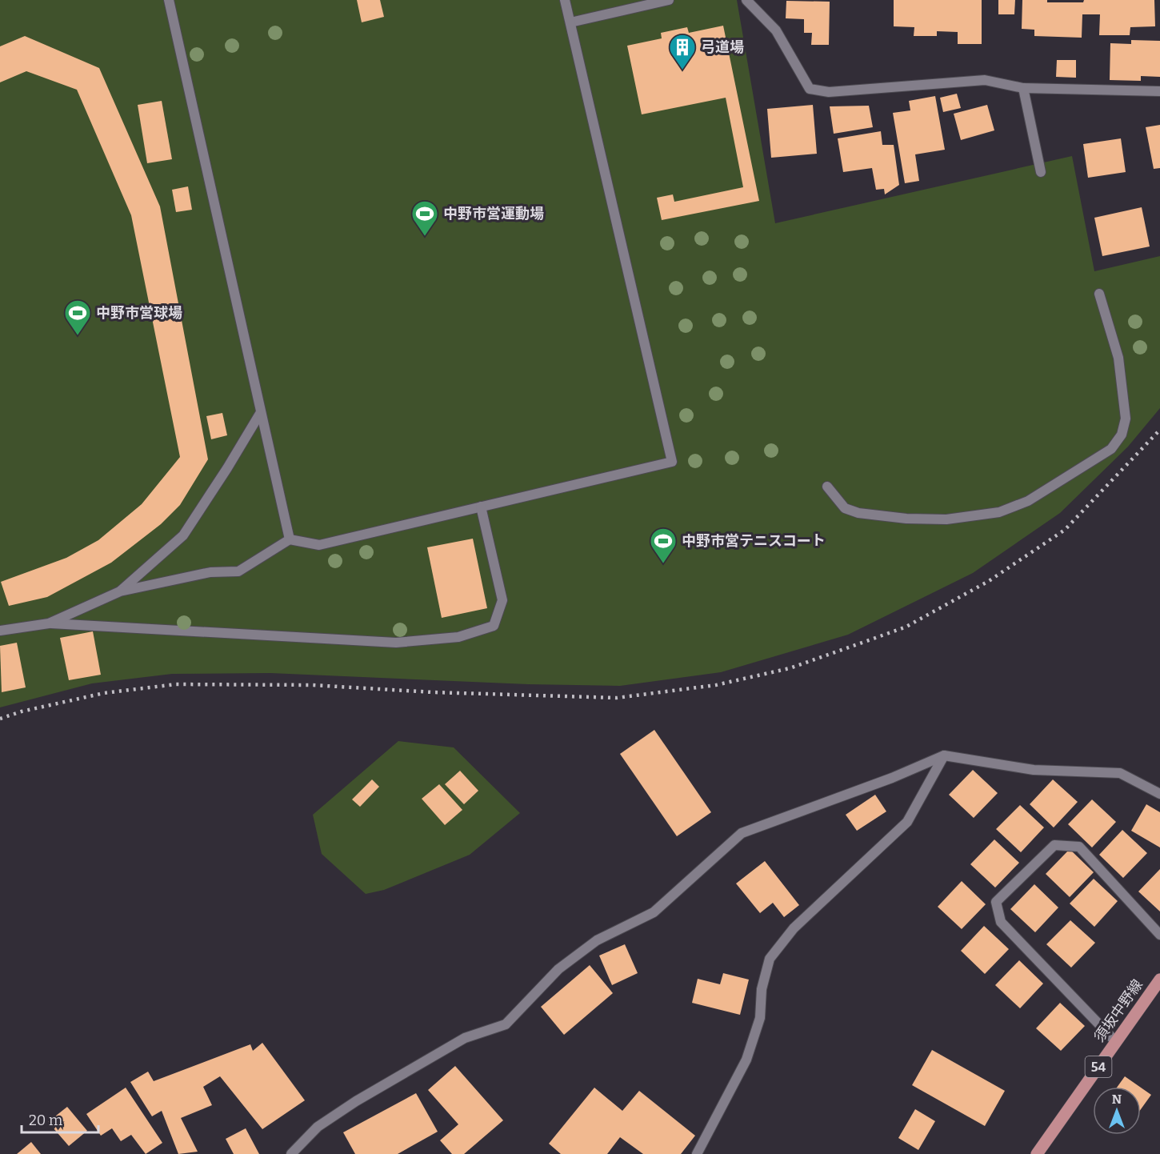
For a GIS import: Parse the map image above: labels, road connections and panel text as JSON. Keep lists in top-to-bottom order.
{
  "streets": {
    "main road": ["須坂中野線", "54"]
  },
  "places": {
    "building": ["弓道場"],
    "sports": ["中野市営運動場", "中野市営球場", "中野市営テニスコート"]
  },
  "scale_bar": "20 m",
  "north": "top"
}
